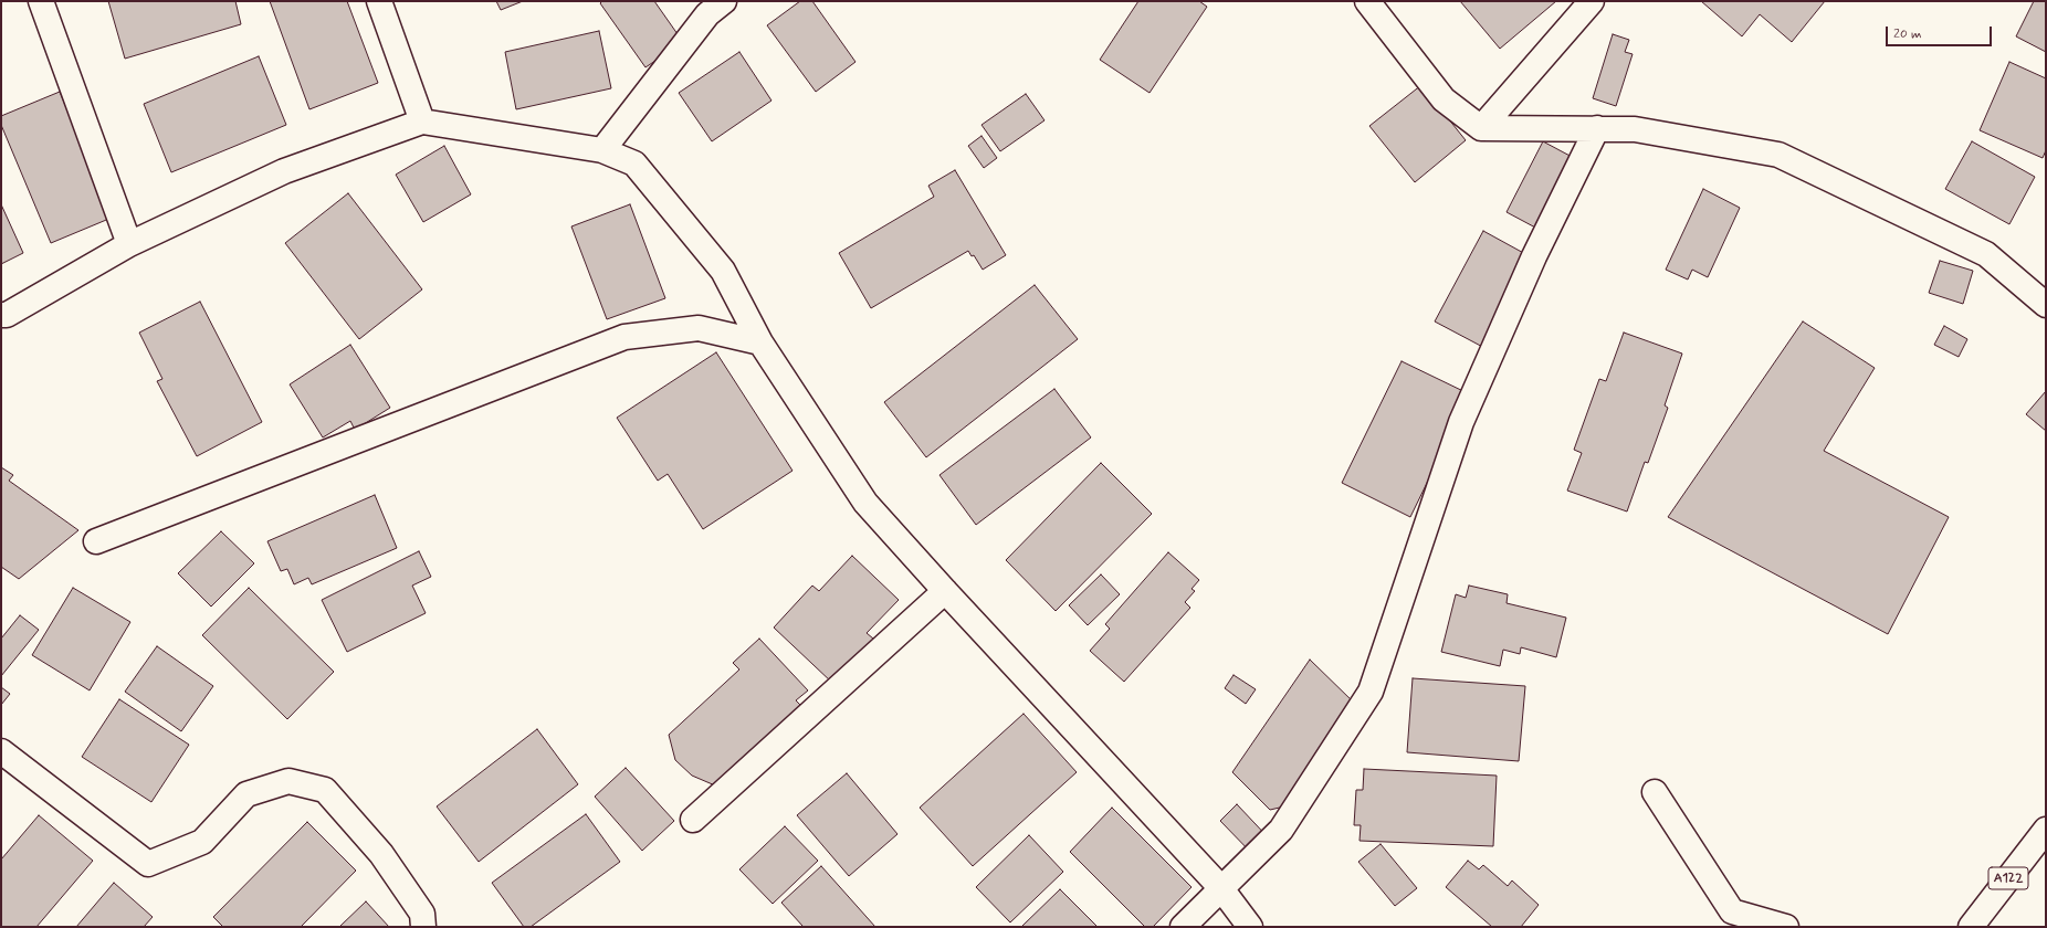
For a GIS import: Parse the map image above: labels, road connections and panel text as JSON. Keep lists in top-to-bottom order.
{
  "streets": {
    "main road": ["A122"]
  },
  "scale_bar": "20 m"
}
